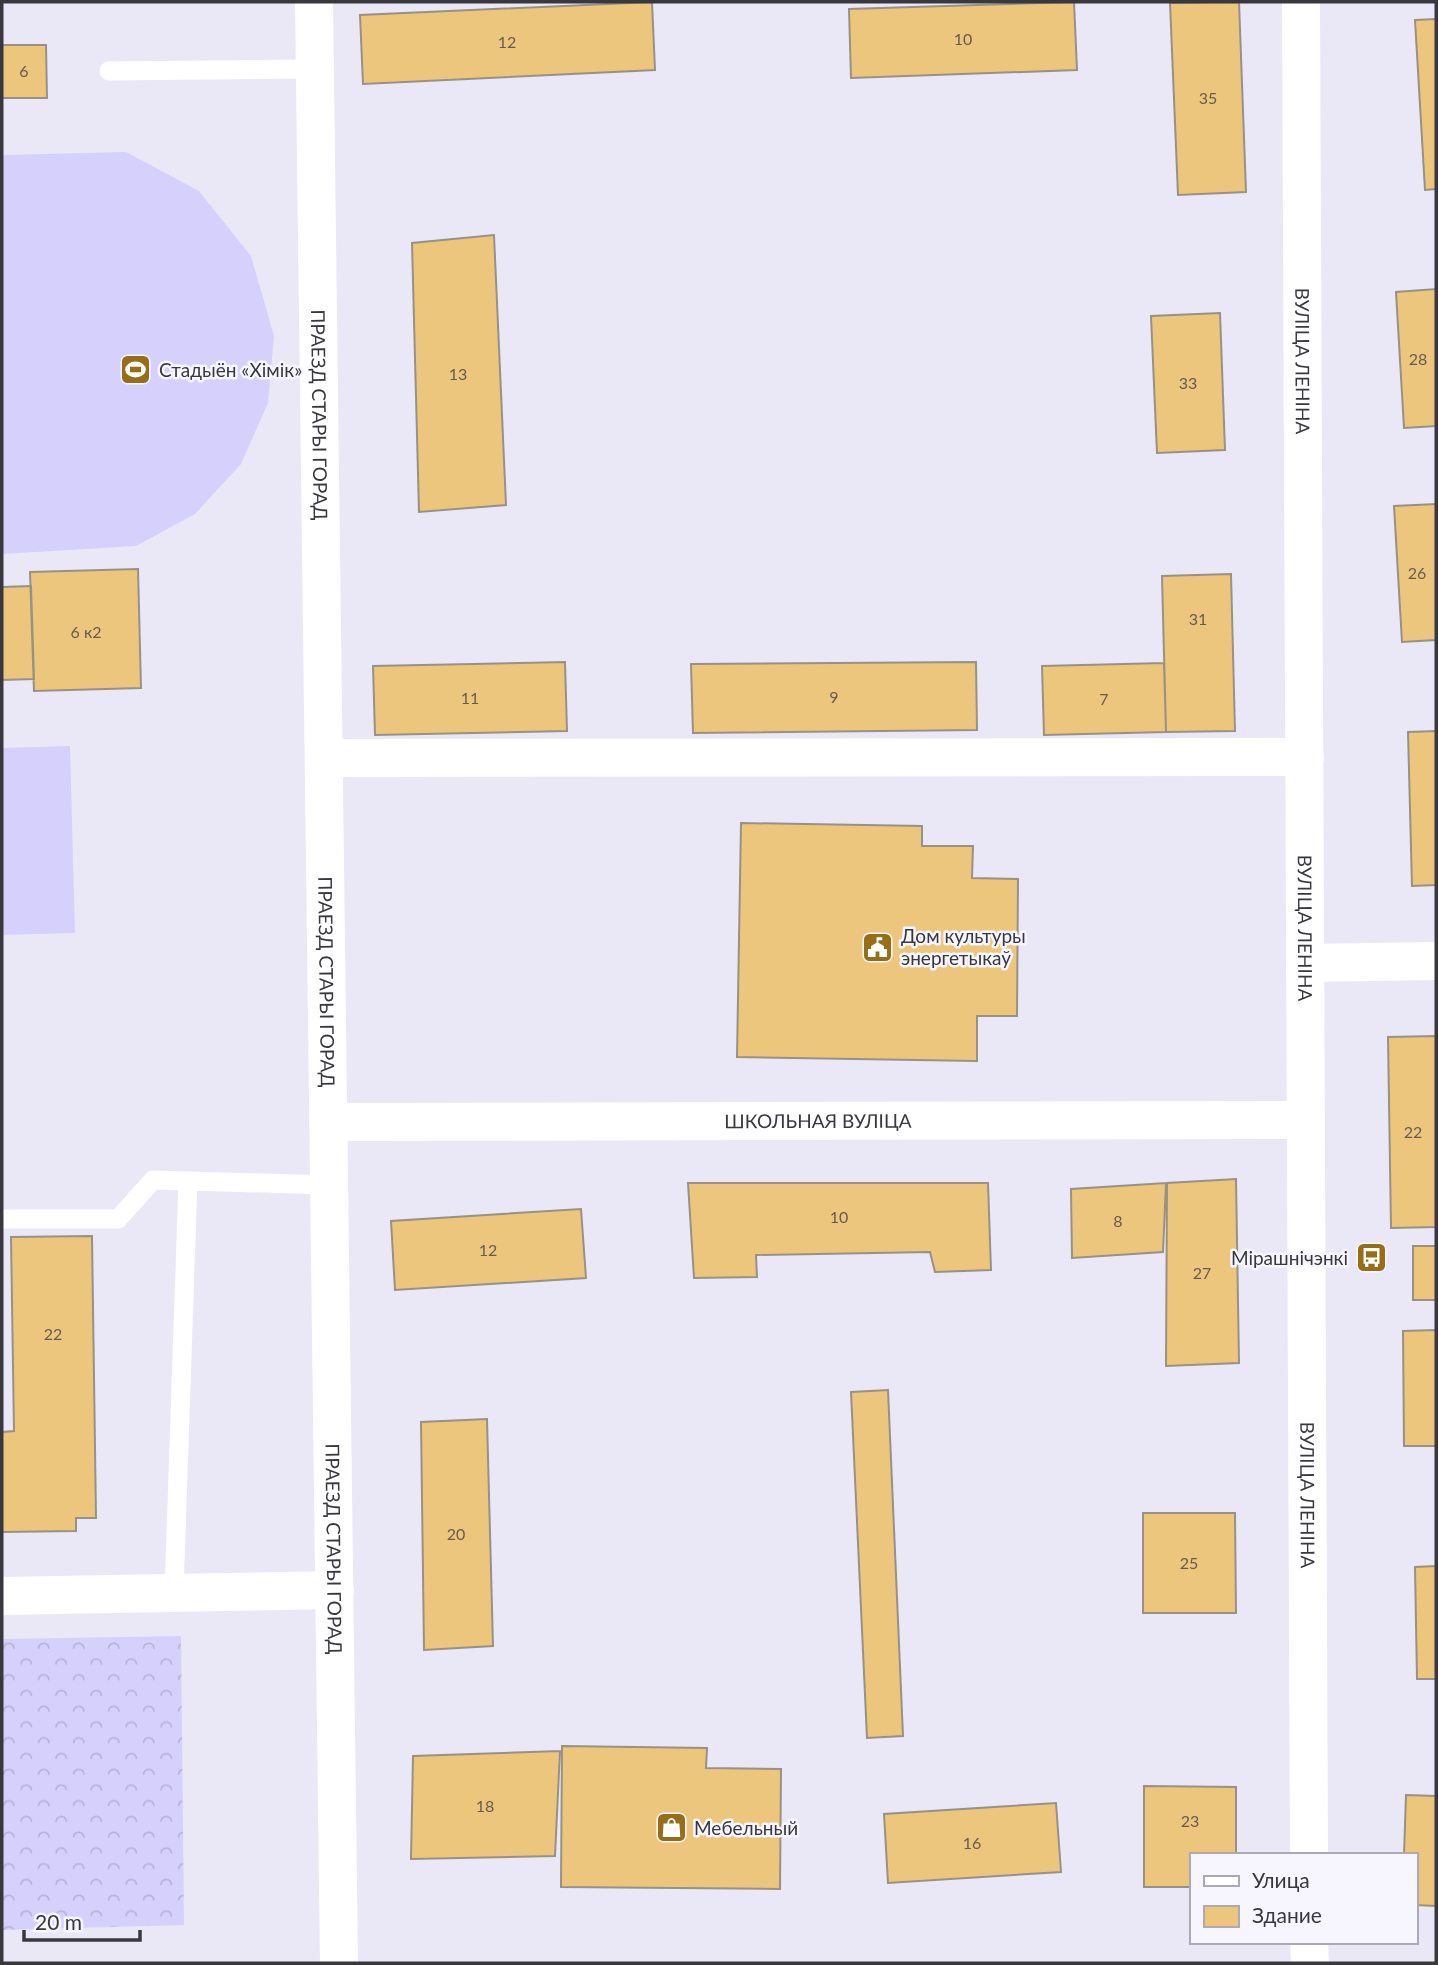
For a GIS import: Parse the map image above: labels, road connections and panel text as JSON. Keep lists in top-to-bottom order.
{
  "streets": {
    "street": ["ВУЛІЦА ЛЕНІНА", "ПРАЕЗД СТАРЫ ГОРАД", "ШКОЛЬНАЯ ВУЛІЦА"]
  },
  "crossings": [
    ["ВУЛІЦА ЛЕНІНА", "ШКОЛЬНАЯ ВУЛІЦА"],
    ["ПРАЕЗД СТАРЫ ГОРАД", "ШКОЛЬНАЯ ВУЛІЦА"]
  ],
  "places": {
    "sports": ["Стадыён «Хімік»"],
    "public building": ["Дом культуры энергетыкаў"],
    "bus stop": ["Мірашнічэнкі"],
    "shop": ["Мебельный"]
  },
  "house_numbers": [
    "10",
    "12",
    "6",
    "35",
    "28",
    "13",
    "33",
    "26",
    "31",
    "6 к2",
    "9",
    "11",
    "7",
    "22",
    "10",
    "8",
    "12",
    "27",
    "22",
    "20",
    "25",
    "18",
    "23",
    "16"
  ],
  "legend": ["Улица", "Здание"],
  "scale_bar": "20 m"
}
